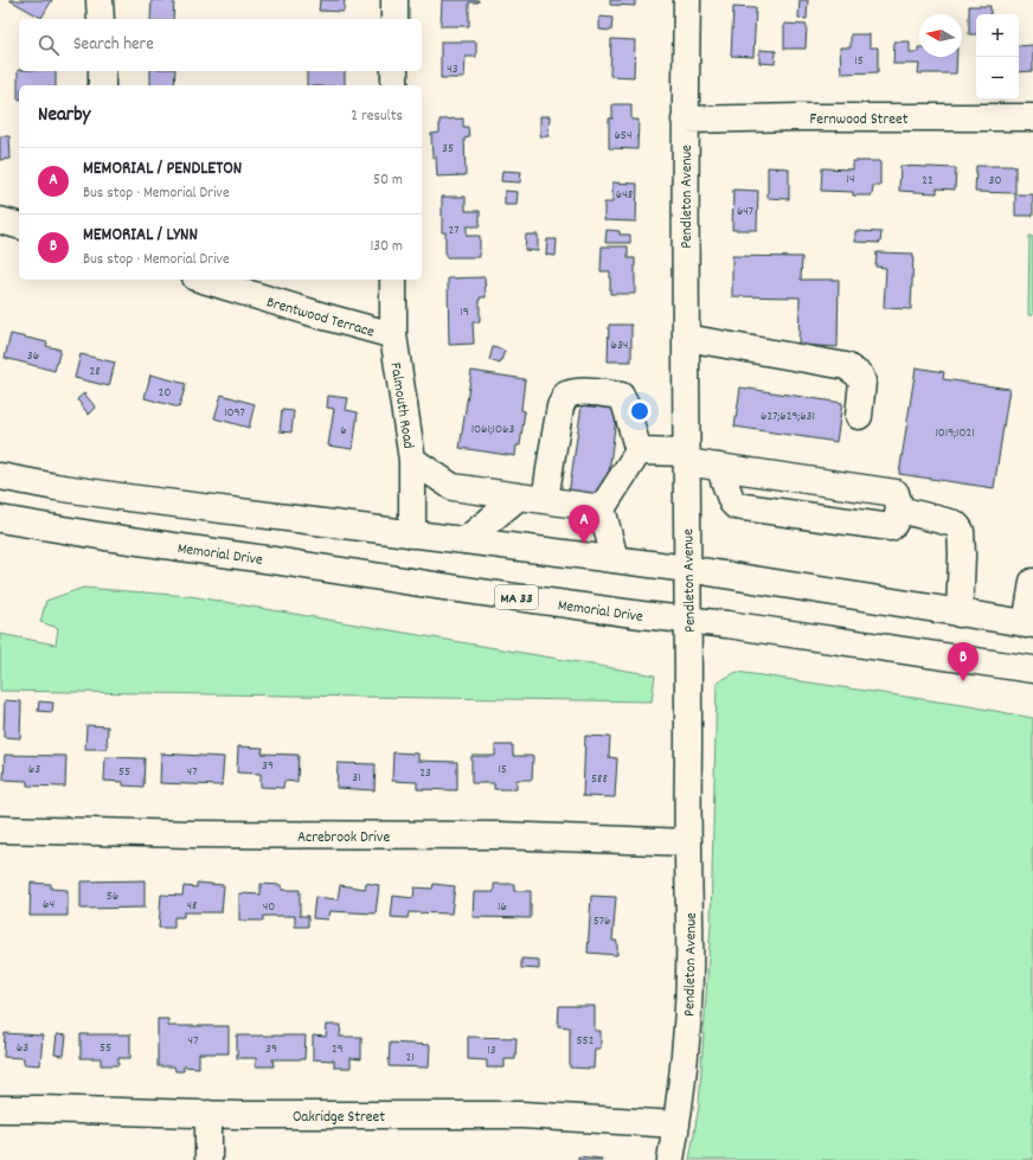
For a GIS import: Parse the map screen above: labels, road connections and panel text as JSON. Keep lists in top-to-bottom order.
{
  "streets": {
    "street": [
      "Fernwood Street",
      "Pendleton Avenue",
      "Brentwood Terrace",
      "Falmouth Road",
      "Memorial Drive",
      "MA 33",
      "Acrebrook Drive",
      "Oakridge Street"
    ]
  },
  "crossings": [
    ["Fernwood Street", "Pendleton Avenue"],
    ["Pendleton Avenue", "Memorial Drive"],
    ["Pendleton Avenue", "Acrebrook Drive"],
    ["Pendleton Avenue", "Oakridge Street"],
    ["Brentwood Terrace", "Falmouth Road"]
  ],
  "house_numbers": [
    "15",
    "43",
    "654",
    "35",
    "14",
    "22",
    "30",
    "648",
    "647",
    "27",
    "19",
    "634",
    "36",
    "28",
    "20",
    "1097",
    "627;629;631",
    "1061;1063",
    "6",
    "1019;1021",
    "39",
    "63",
    "15",
    "55",
    "47",
    "23",
    "31",
    "588",
    "56",
    "64",
    "48",
    "40",
    "16",
    "576",
    "47",
    "552",
    "63",
    "55",
    "39",
    "29",
    "13",
    "21"
  ],
  "north": "left",
  "page": {
    "map_buttons": ["+", "−"],
    "search": "Search here",
    "heading": ["Nearby", "2 results"],
    "list": [
      {
        "mark": "A",
        "name": "MEMORIAL / PENDLETON",
        "note": "Bus stop · Memorial Drive",
        "value": "50 m"
      },
      {
        "mark": "B",
        "name": "MEMORIAL / LYNN",
        "note": "Bus stop · Memorial Drive",
        "value": "130 m"
      }
    ],
    "pins": ["A", "B"]
  }
}
